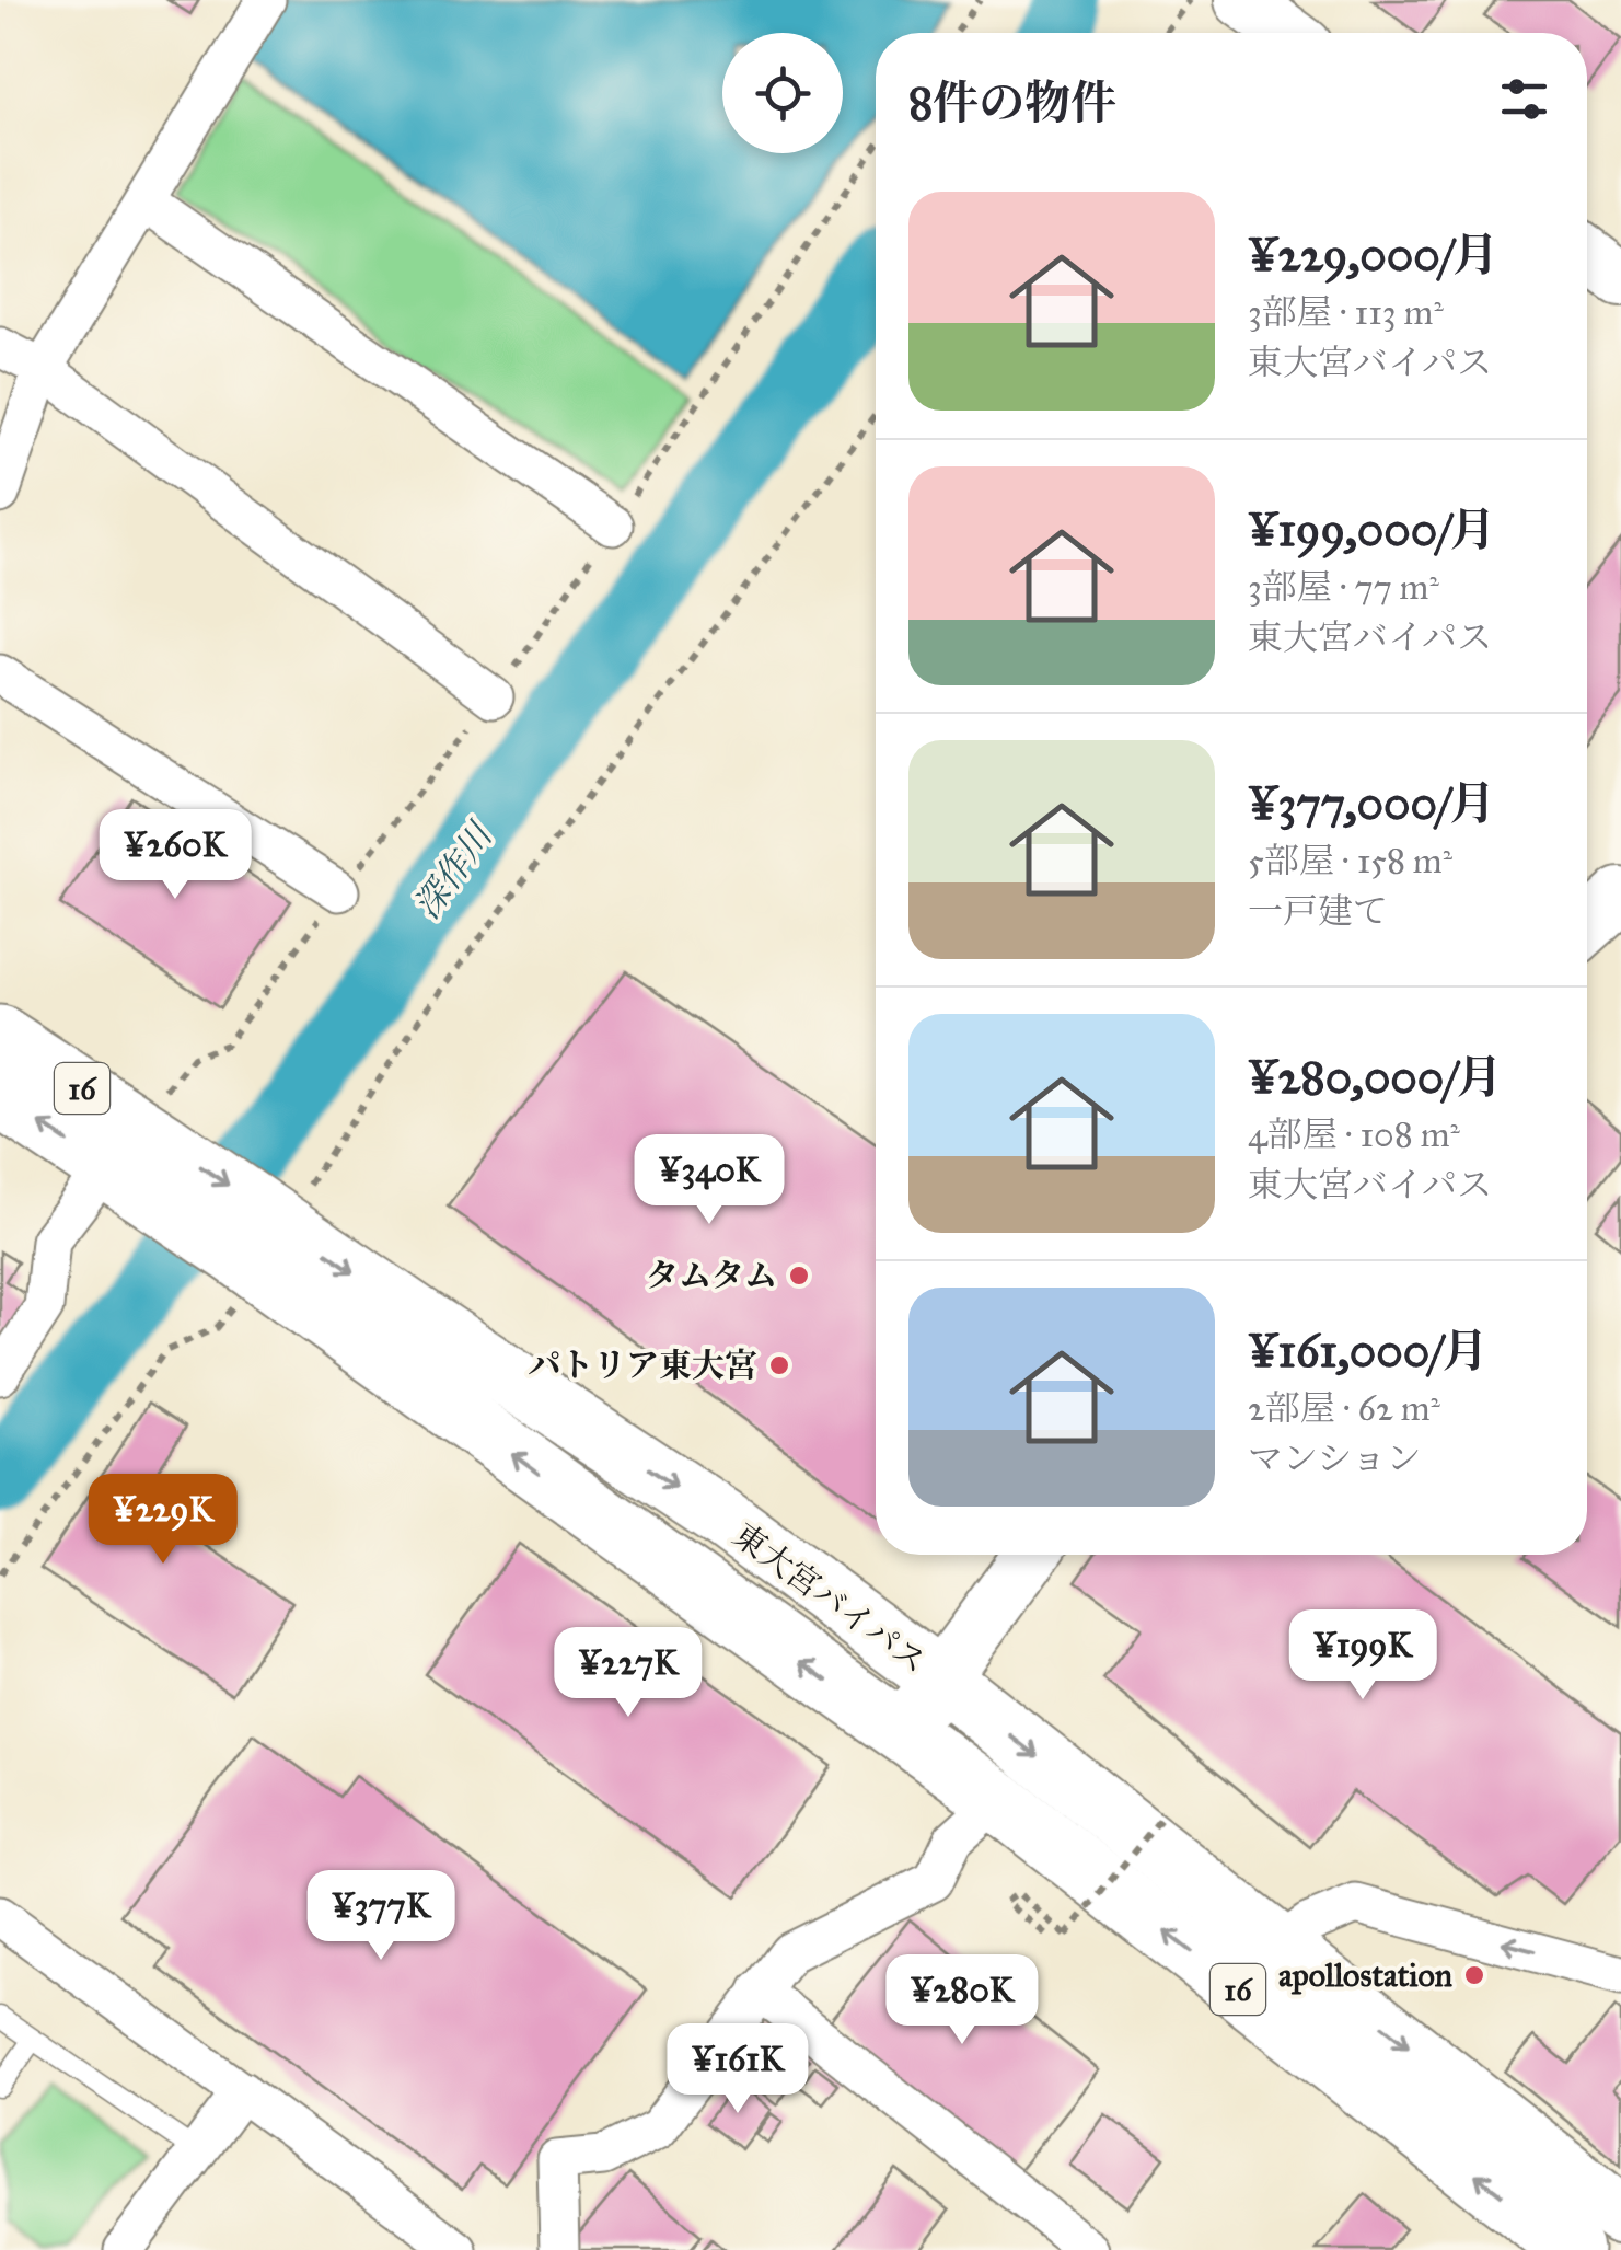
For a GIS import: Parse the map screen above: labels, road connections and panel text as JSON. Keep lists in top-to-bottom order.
{
  "streets": {
    "highway": ["16", "東大宮バイパス"]
  },
  "water": ["深作川"],
  "places": ["タムタム", "パトリア東大宮", "apollostation"],
  "page": {
    "heading": "8件の物件",
    "list": [
      {
        "name": "¥229,000/月",
        "note": "3部屋 · 113 m² · 東大宮バイパス"
      },
      {
        "name": "¥199,000/月",
        "note": "3部屋 · 77 m² · 東大宮バイパス"
      },
      {
        "name": "¥377,000/月",
        "note": "5部屋 · 158 m² · 一戸建て"
      },
      {
        "name": "¥280,000/月",
        "note": "4部屋 · 108 m² · 東大宮バイパス"
      },
      {
        "name": "¥161,000/月",
        "note": "2部屋 · 62 m² · マンション"
      }
    ],
    "price": [
      "¥260K",
      "¥340K",
      "¥229K",
      "¥199K",
      "¥227K",
      "¥377K",
      "¥280K",
      "¥161K"
    ]
  }
}
